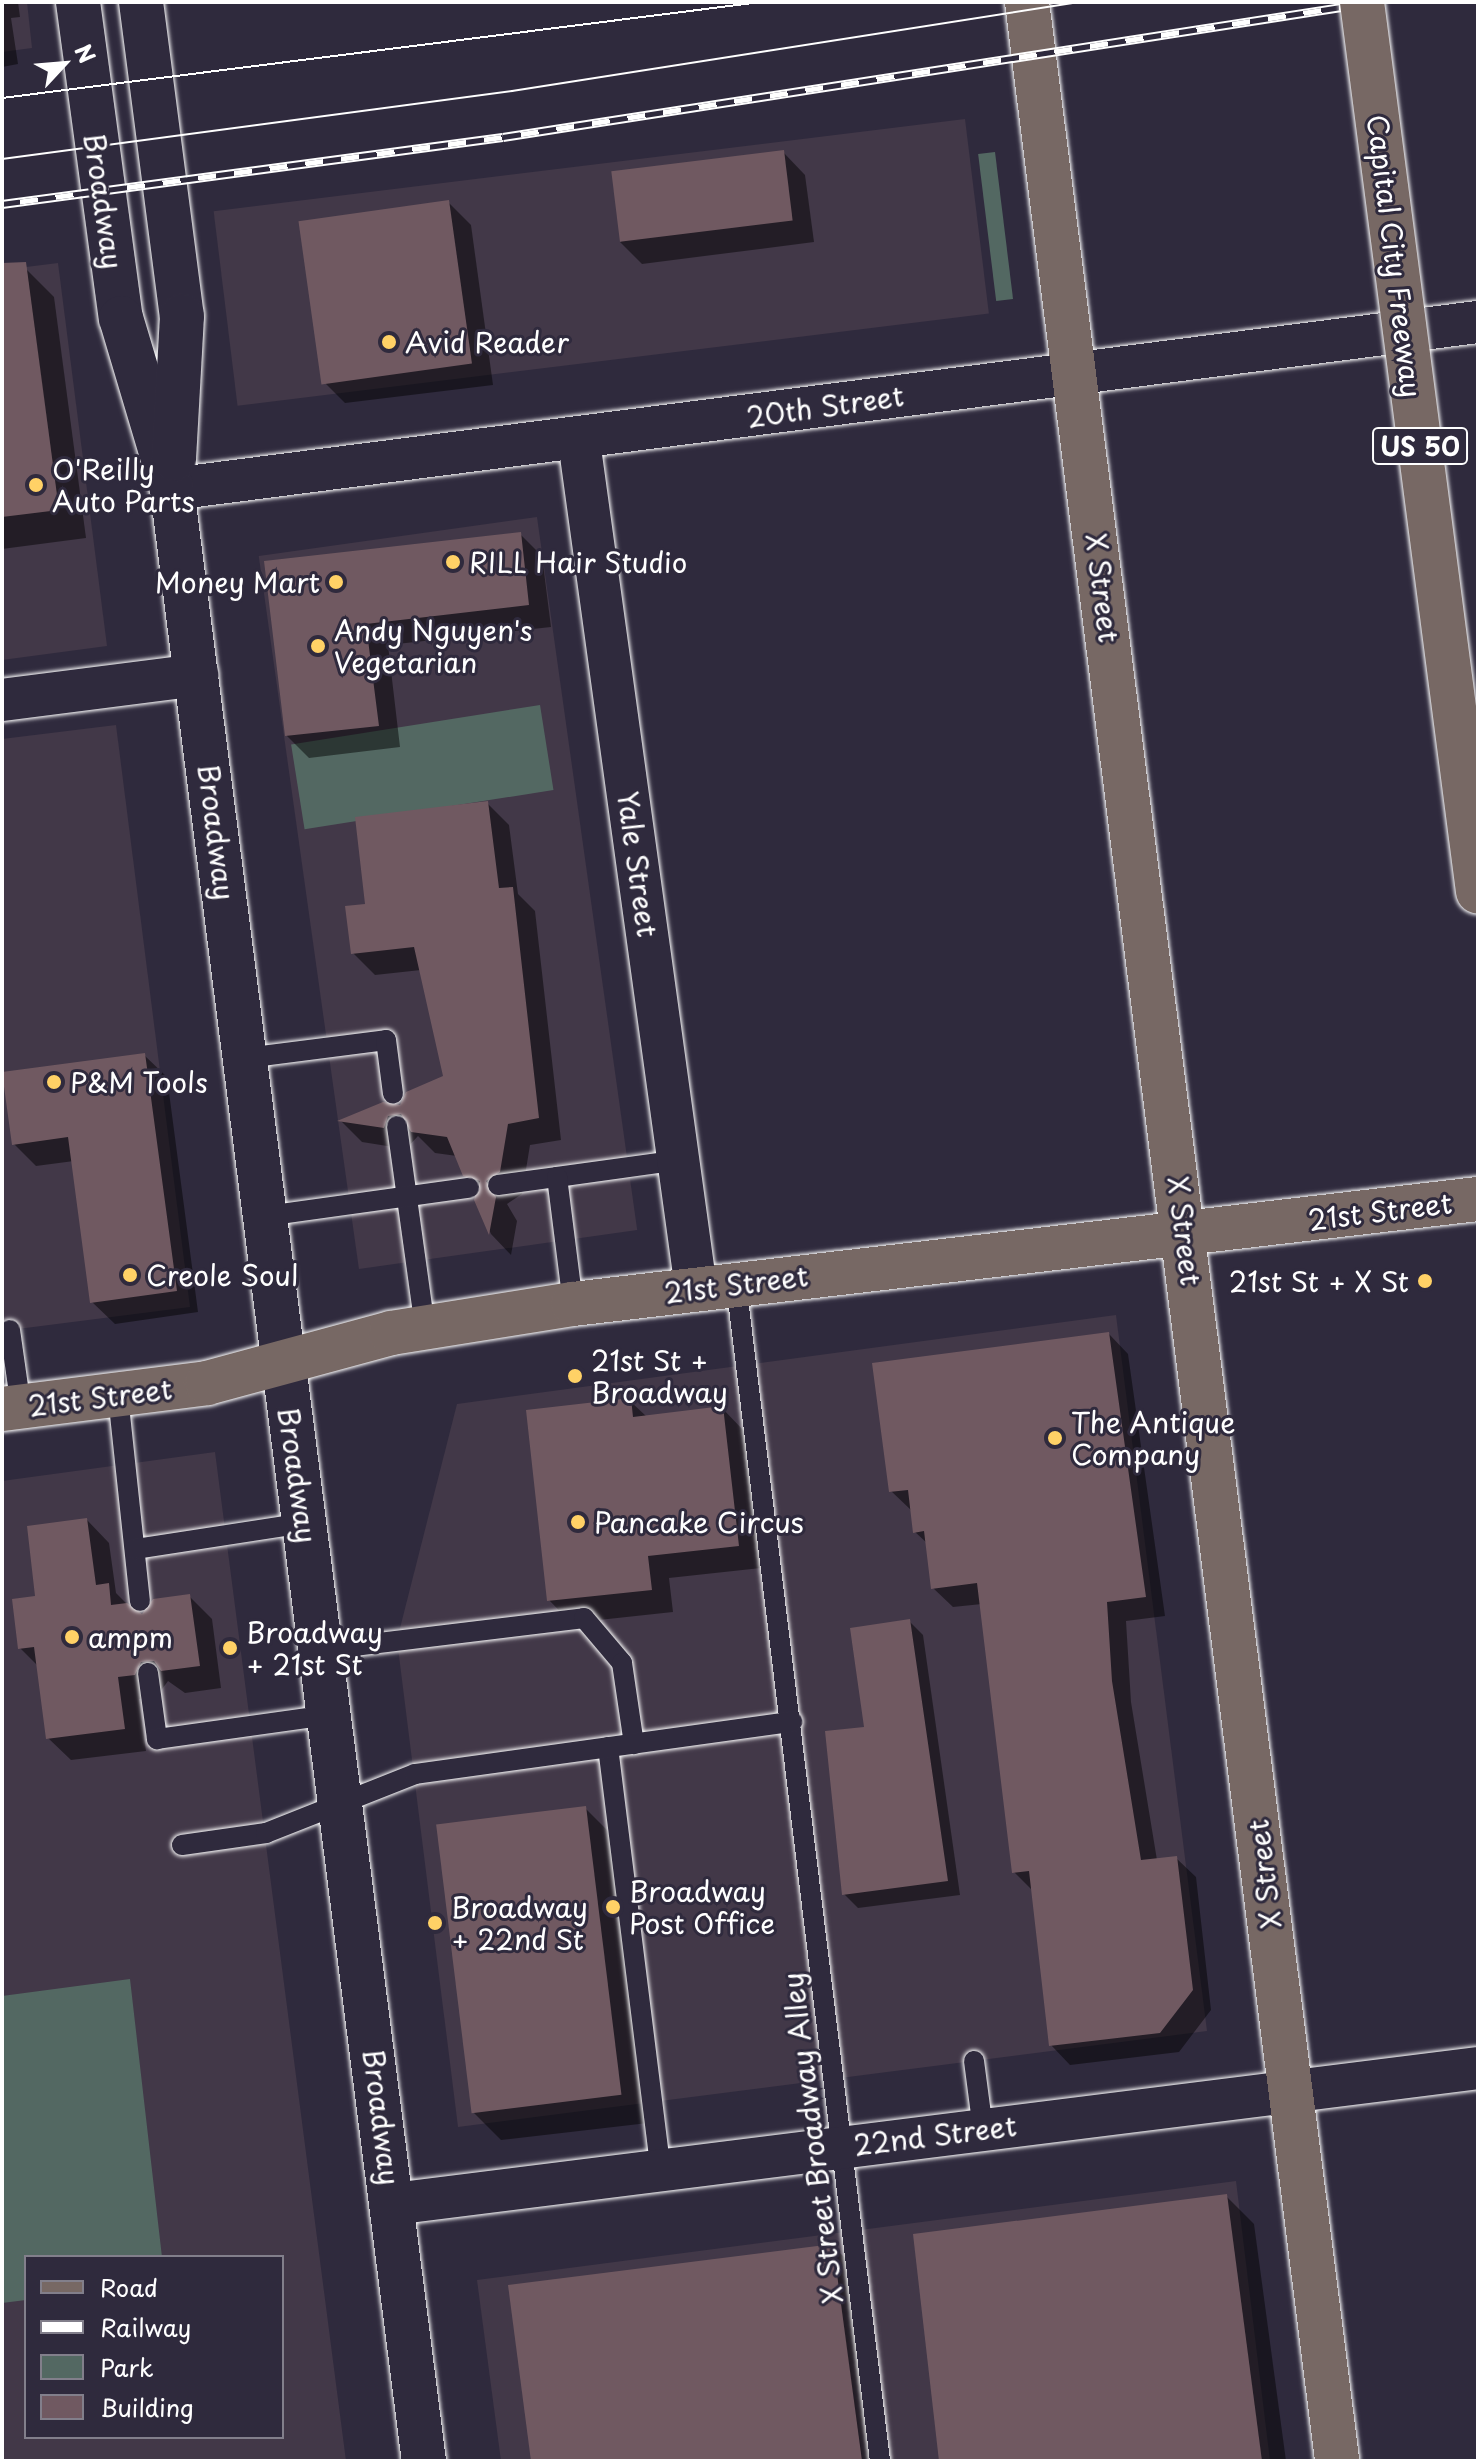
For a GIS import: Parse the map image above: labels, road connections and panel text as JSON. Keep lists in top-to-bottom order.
{
  "streets": {
    "main road": [
      "Broadway",
      "Capital City Freeway",
      "US 50",
      "X Street",
      "21st Street"
    ],
    "street": ["20th Street", "Yale Street", "22nd Street"],
    "lane": ["X Street Broadway Alley"]
  },
  "crossings": [
    ["Broadway", "20th Street"],
    ["Broadway", "21st Street"],
    ["Broadway", "22nd Street"],
    ["20th Street", "X Street"],
    ["20th Street", "Yale Street"],
    ["X Street", "21st Street"],
    ["X Street", "22nd Street"],
    ["Yale Street", "21st Street"],
    ["Yale Street", "X Street Broadway Alley"],
    ["21st Street", "X Street Broadway Alley"],
    ["22nd Street", "X Street Broadway Alley"]
  ],
  "places": [
    "Avid Reader",
    "O'Reilly Auto Parts",
    "RILL Hair Studio",
    "Money Mart",
    "Andy Nguyen's Vegetarian",
    "P&M Tools",
    "Creole Soul",
    "21st St + X St",
    "21st St + Broadway",
    "The Antique Company",
    "Pancake Circus",
    "ampm",
    "Broadway + 21st St",
    "Broadway Post Office",
    "Broadway + 22nd St"
  ],
  "legend": [
    "Road",
    "Railway",
    "Park",
    "Building"
  ],
  "north": "top right"
}
